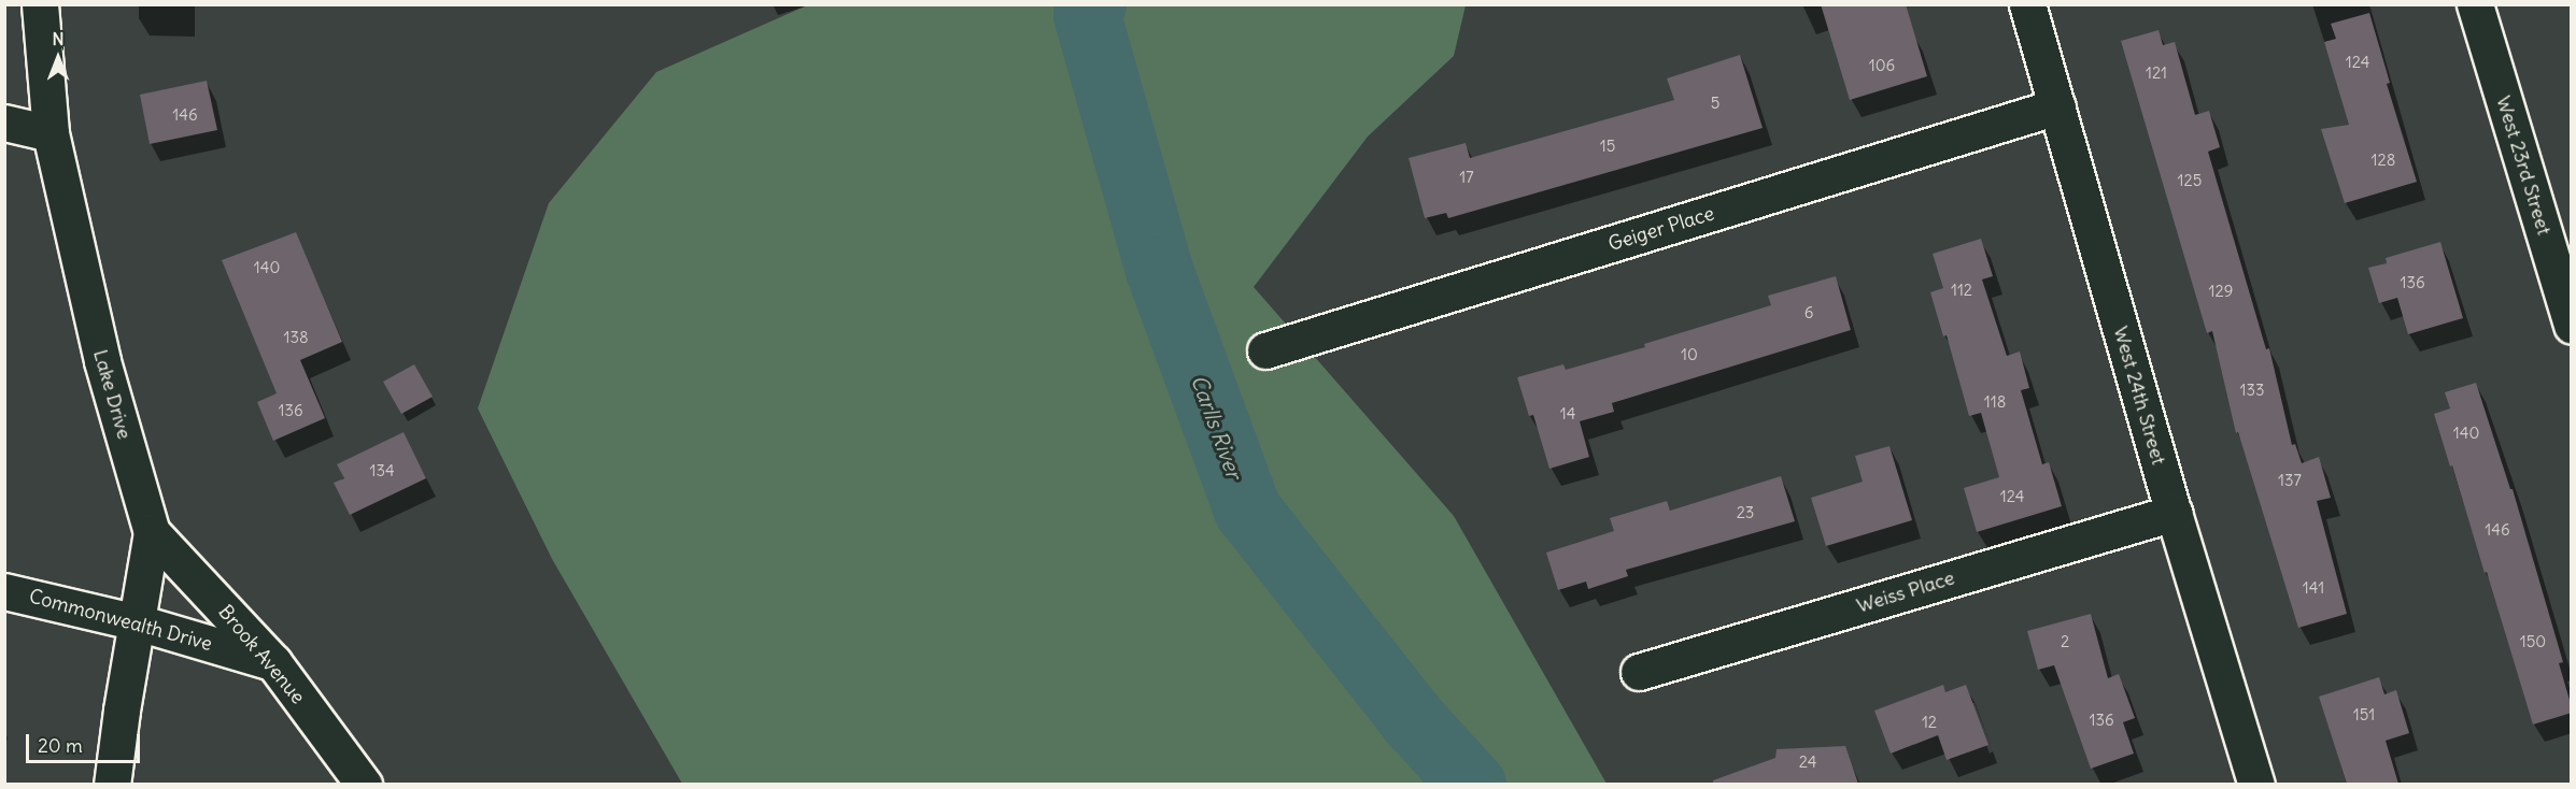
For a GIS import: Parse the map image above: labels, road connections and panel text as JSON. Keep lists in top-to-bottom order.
{
  "streets": {
    "street": [
      "West 23rd Street",
      "Geiger Place",
      "Lake Drive",
      "West 24th Street",
      "Weiss Place",
      "Commonwealth Drive",
      "Brook Avenue"
    ]
  },
  "crossings": [
    ["Geiger Place", "West 24th Street"],
    ["Lake Drive", "Commonwealth Drive"],
    ["Lake Drive", "Brook Avenue"],
    ["West 24th Street", "Weiss Place"],
    ["Commonwealth Drive", "Brook Avenue"]
  ],
  "water": ["Carlls River"],
  "house_numbers": [
    "124",
    "106",
    "121",
    "5",
    "146",
    "15",
    "128",
    "17",
    "125",
    "140",
    "136",
    "112",
    "129",
    "6",
    "138",
    "10",
    "133",
    "118",
    "136",
    "14",
    "140",
    "134",
    "137",
    "124",
    "23",
    "146",
    "141",
    "2",
    "150",
    "151",
    "136",
    "12",
    "24"
  ],
  "scale_bar": "20 m",
  "north": "top"
}
